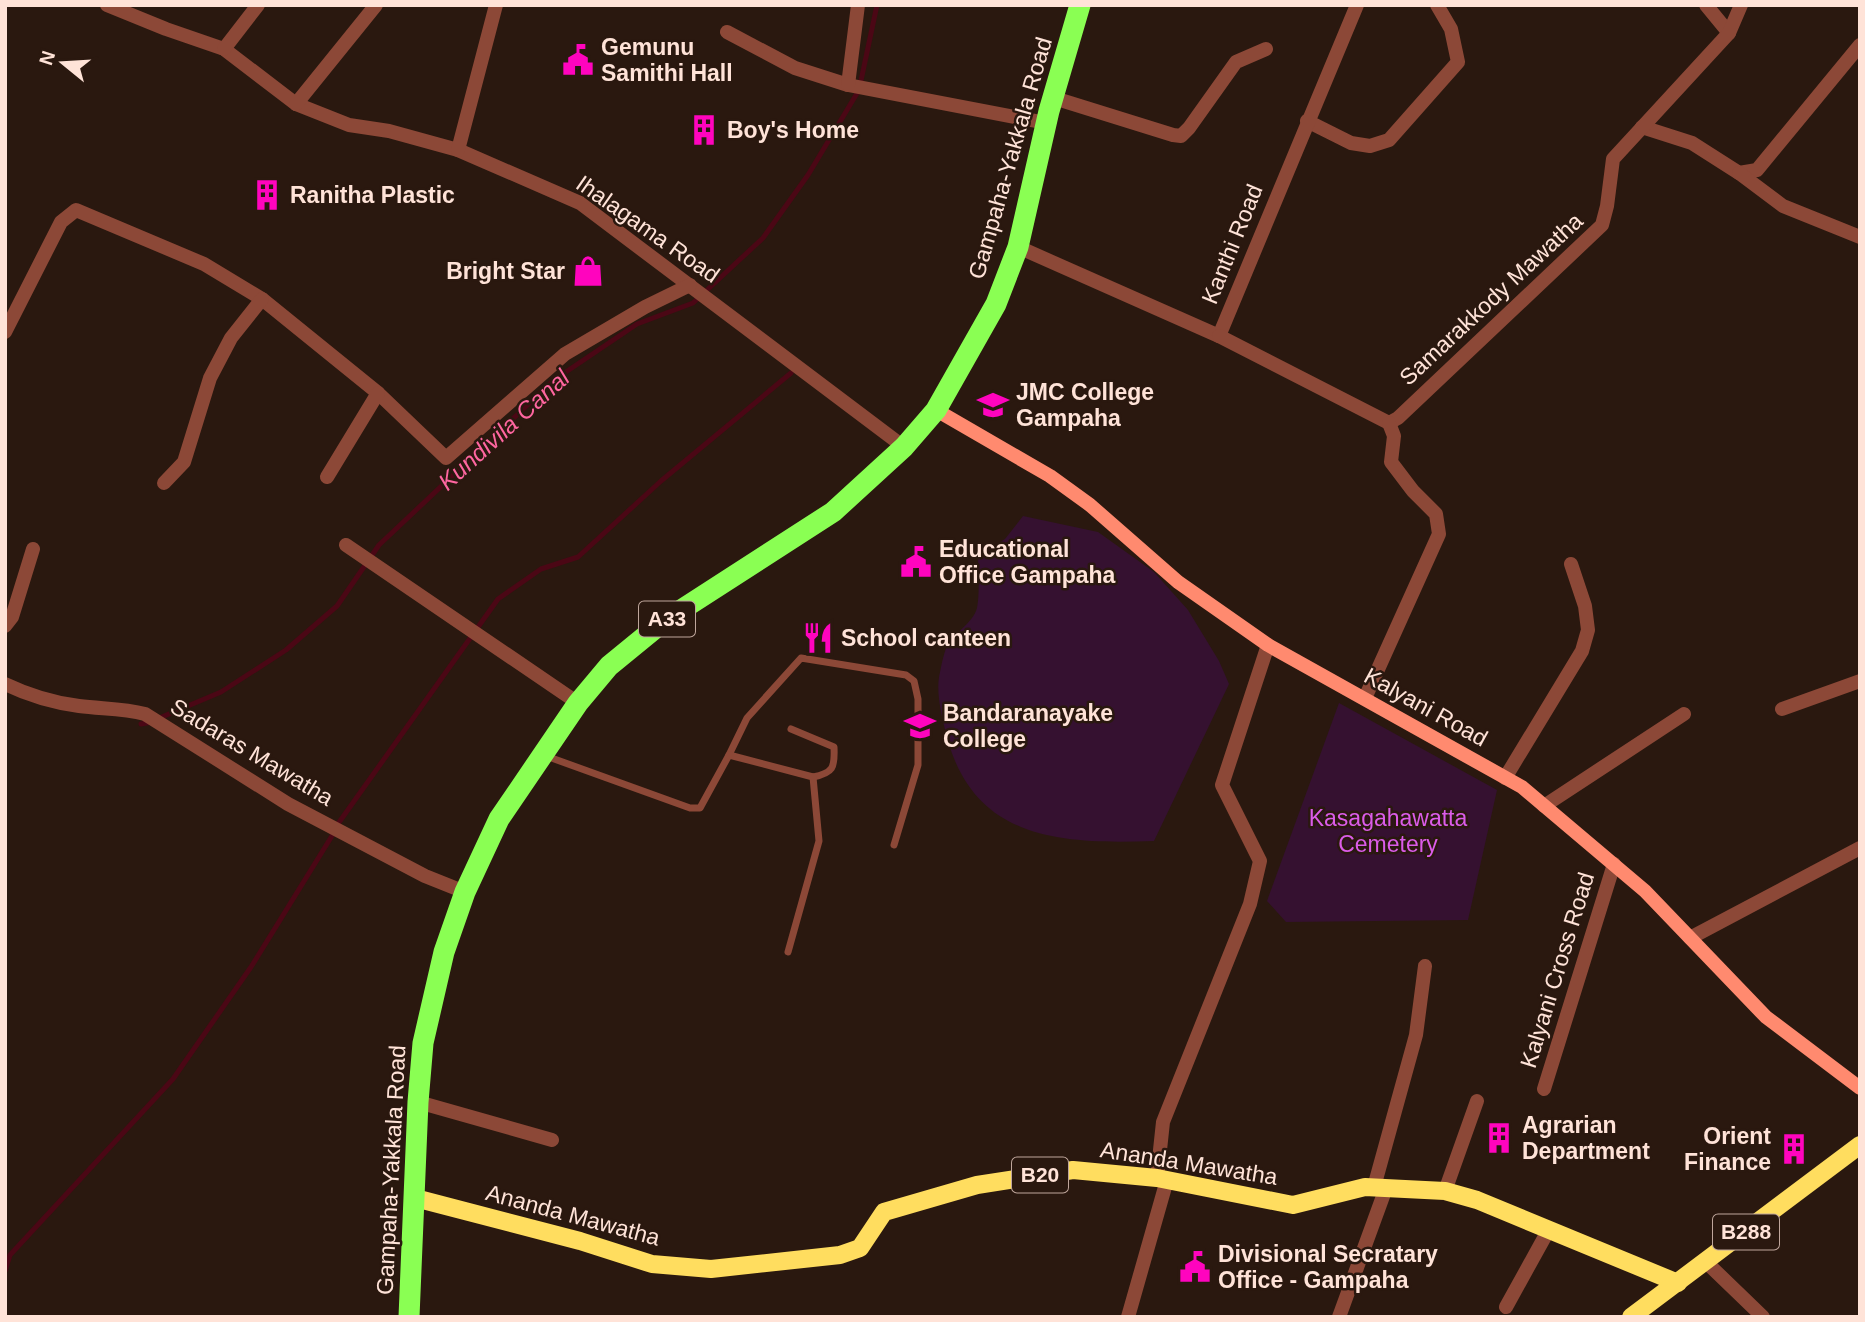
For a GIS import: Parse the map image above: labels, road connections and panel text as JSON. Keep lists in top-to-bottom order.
{
  "streets": {
    "highway": ["Gampaha-Yakkala Road", "A33"],
    "main road": ["Ananda Mawatha", "B20", "B288"],
    "street": [
      "Ihalagama Road",
      "Kanthi Road",
      "Samarakkody Mawatha",
      "Kalyani Road",
      "Sadaras Mawatha",
      "Kalyani Cross Road"
    ]
  },
  "crossings": [
    ["Gampaha-Yakkala Road", "Ihalagama Road"],
    ["Gampaha-Yakkala Road", "Kanthi Road"],
    ["Gampaha-Yakkala Road", "Kalyani Road"],
    ["Gampaha-Yakkala Road", "Sadaras Mawatha"],
    ["Gampaha-Yakkala Road", "Ananda Mawatha"],
    ["Kalyani Road", "Kalyani Cross Road"],
    ["Ananda Mawatha", "B288"]
  ],
  "water": ["Kundivila Canal"],
  "parks": ["Kasagahawatta Cemetery"],
  "places": {
    "public building": ["Gemunu Samithi Hall", "Educational Office Gampaha", "Divisional Secratary Office - Gampaha"],
    "building": [
      "Boy's Home",
      "Ranitha Plastic",
      "Agrarian Department",
      "Orient Finance"
    ],
    "shop": ["Bright Star"],
    "school or university": ["JMC College Gampaha", "Bandaranayake College"],
    "restaurant": ["School canteen"]
  },
  "north": "left"
}
